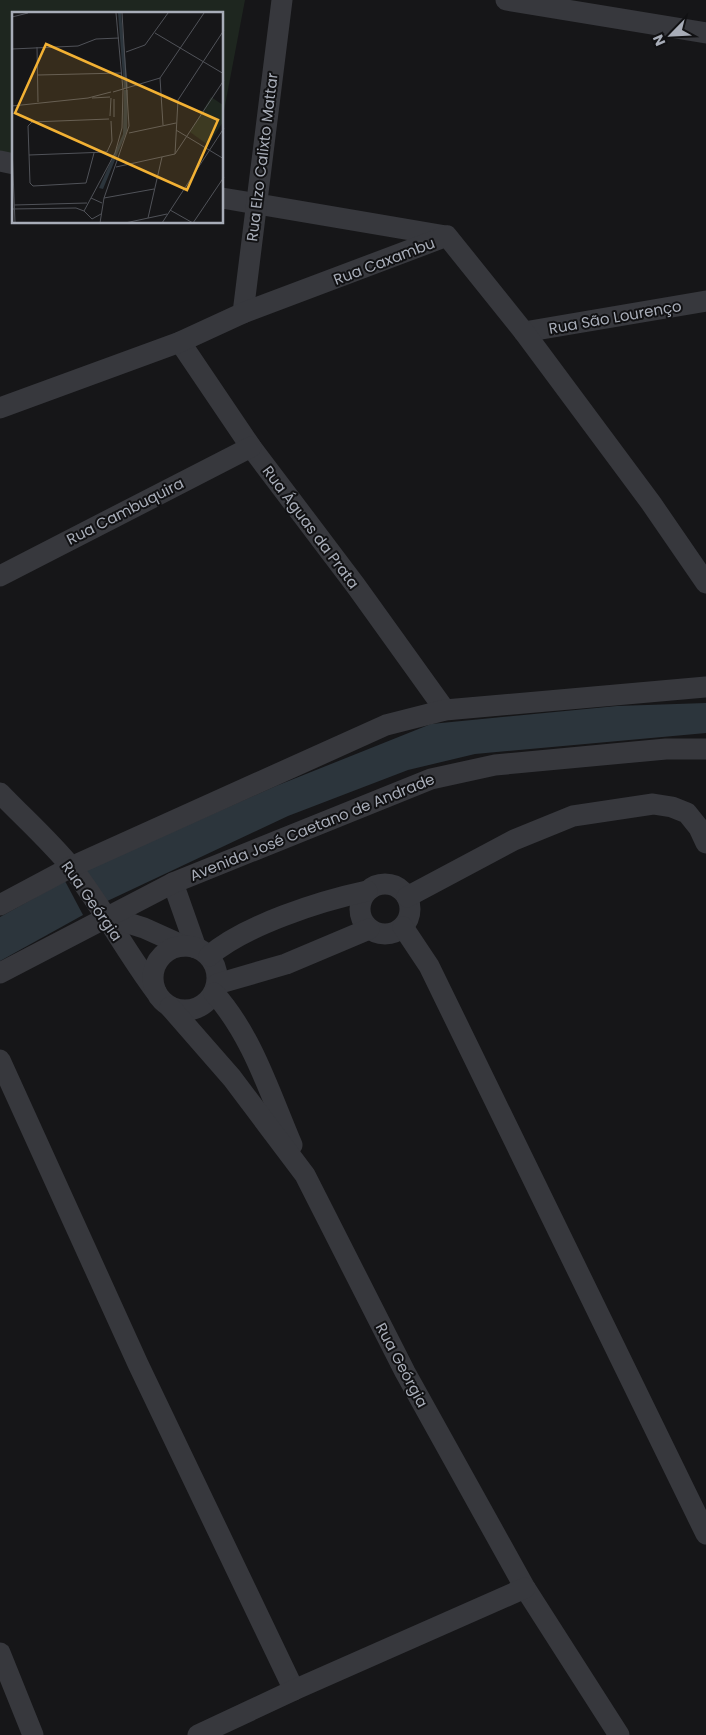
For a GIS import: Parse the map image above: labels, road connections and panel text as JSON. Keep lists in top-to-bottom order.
{
  "streets": {
    "street": [
      "Rua Elzo Calixto Mattar",
      "Rua Caxambu",
      "Rua São Lourenço",
      "Rua Cambuquira",
      "Rua Águas da Prata",
      "Avenida José Caetano de Andrade",
      "Rua Geórgia"
    ]
  },
  "crossings": [
    ["Rua Elzo Calixto Mattar", "Rua Caxambu"],
    ["Rua Caxambu", "Rua São Lourenço"],
    ["Rua Caxambu", "Rua Águas da Prata"],
    ["Rua Cambuquira", "Rua Águas da Prata"],
    ["Avenida José Caetano de Andrade", "Rua Geórgia"]
  ],
  "north": "bottom left"
}
